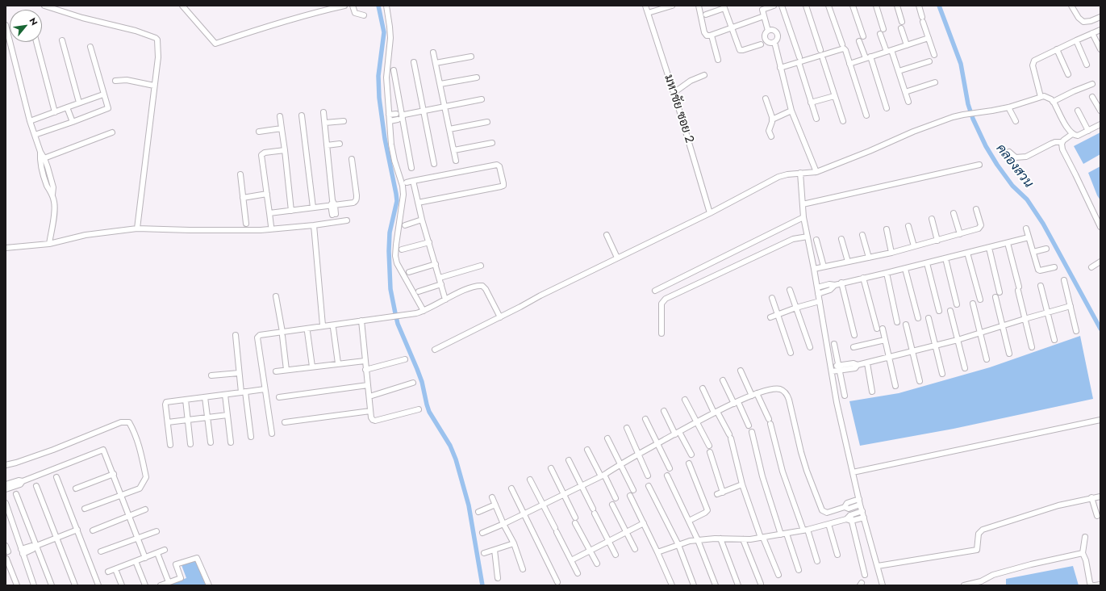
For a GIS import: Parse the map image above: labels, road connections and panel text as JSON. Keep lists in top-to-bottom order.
{
  "streets": {
    "street": ["มหาชัย ซอย 2"]
  },
  "water": ["คลองสวน"],
  "north": "top right"
}
